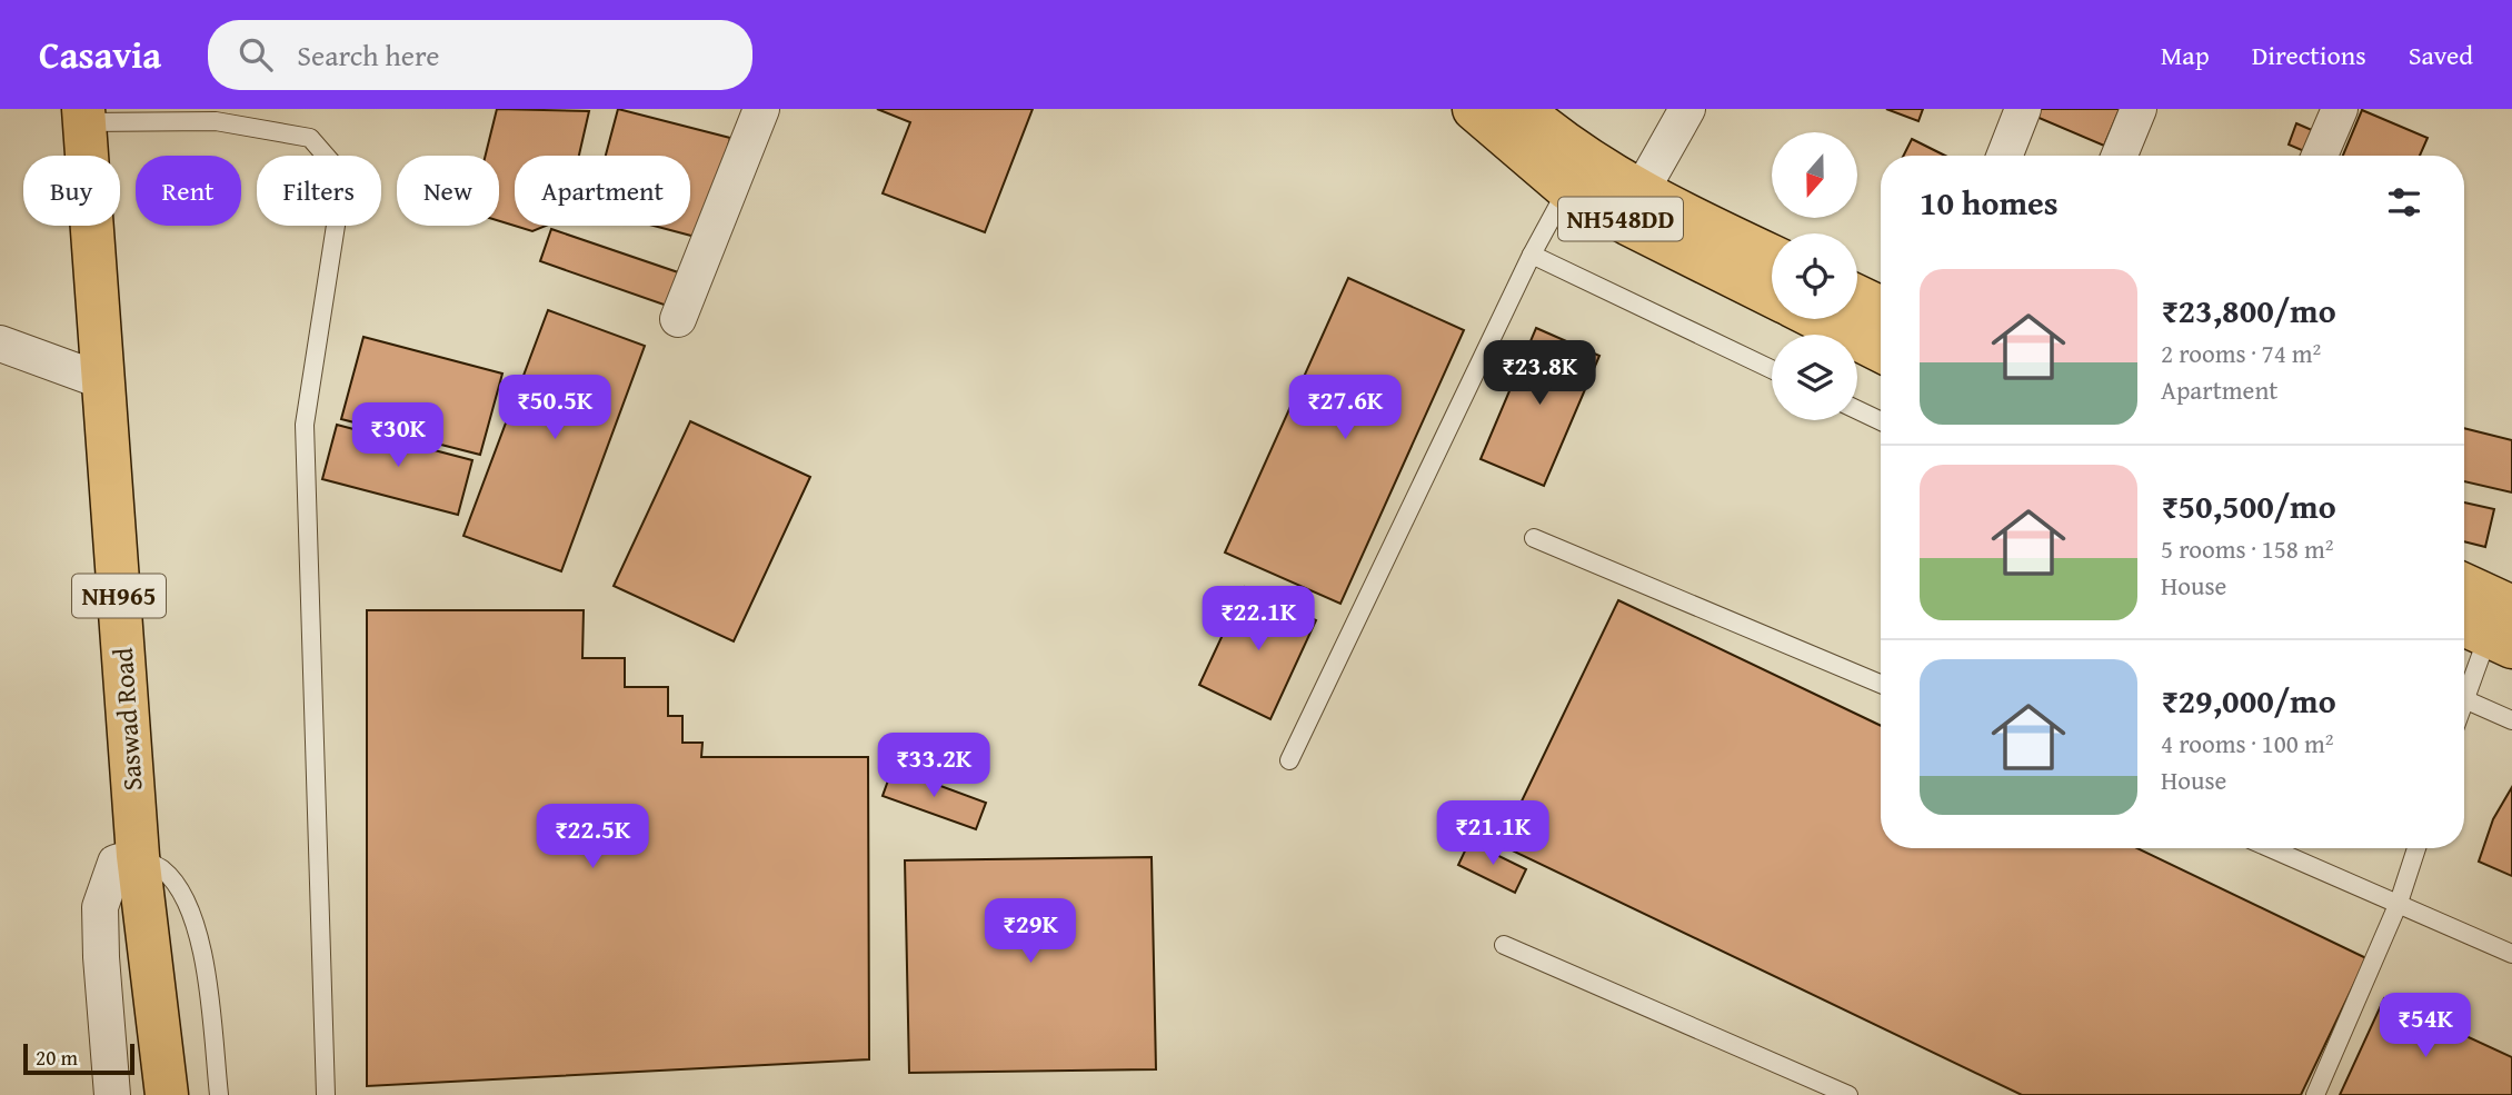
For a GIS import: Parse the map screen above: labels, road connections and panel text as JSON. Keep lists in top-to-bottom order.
{
  "streets": {
    "highway": ["NH548DD", "NH965", "Saswad Road"]
  },
  "scale_bar": "20 m",
  "north": "bottom",
  "page": {
    "header": "Casavia",
    "search": "Search here",
    "nav": ["Map", "Directions", "Saved"],
    "chip": [
      "Buy",
      "Rent",
      "Filters",
      "New",
      "Apartment"
    ],
    "heading": "10 homes",
    "list": [
      {
        "name": "₹23,800/mo",
        "note": "2 rooms · 74 m² · Apartment"
      },
      {
        "name": "₹50,500/mo",
        "note": "5 rooms · 158 m² · House"
      },
      {
        "name": "₹29,000/mo",
        "note": "4 rooms · 100 m² · House"
      }
    ],
    "price": [
      "₹23.8K",
      "₹50.5K",
      "₹27.6K",
      "₹30K",
      "₹22.1K",
      "₹33.2K",
      "₹21.1K",
      "₹22.5K",
      "₹29K",
      "₹54K"
    ],
    "scale": "20 m"
  }
}
